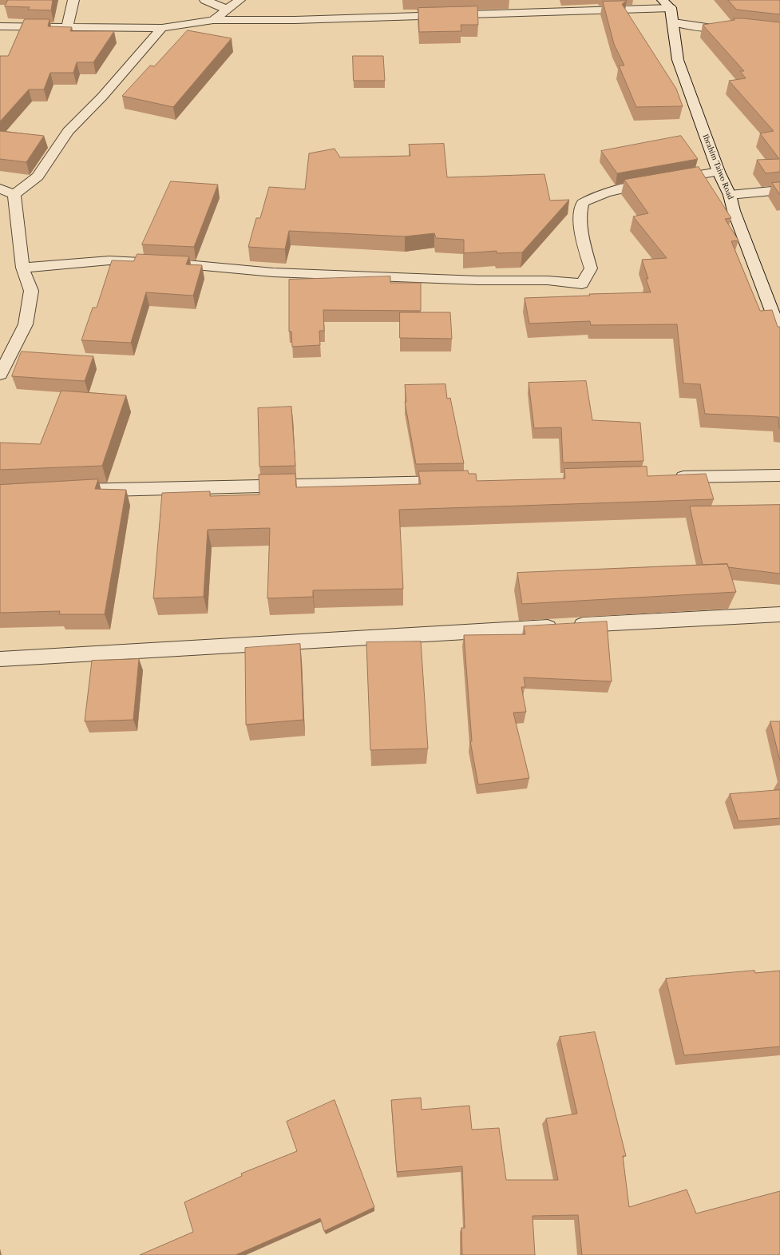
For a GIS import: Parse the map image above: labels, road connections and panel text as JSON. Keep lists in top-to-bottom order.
{
  "streets": {
    "street": ["Ibrahim Taiwo Road"]
  }
}
